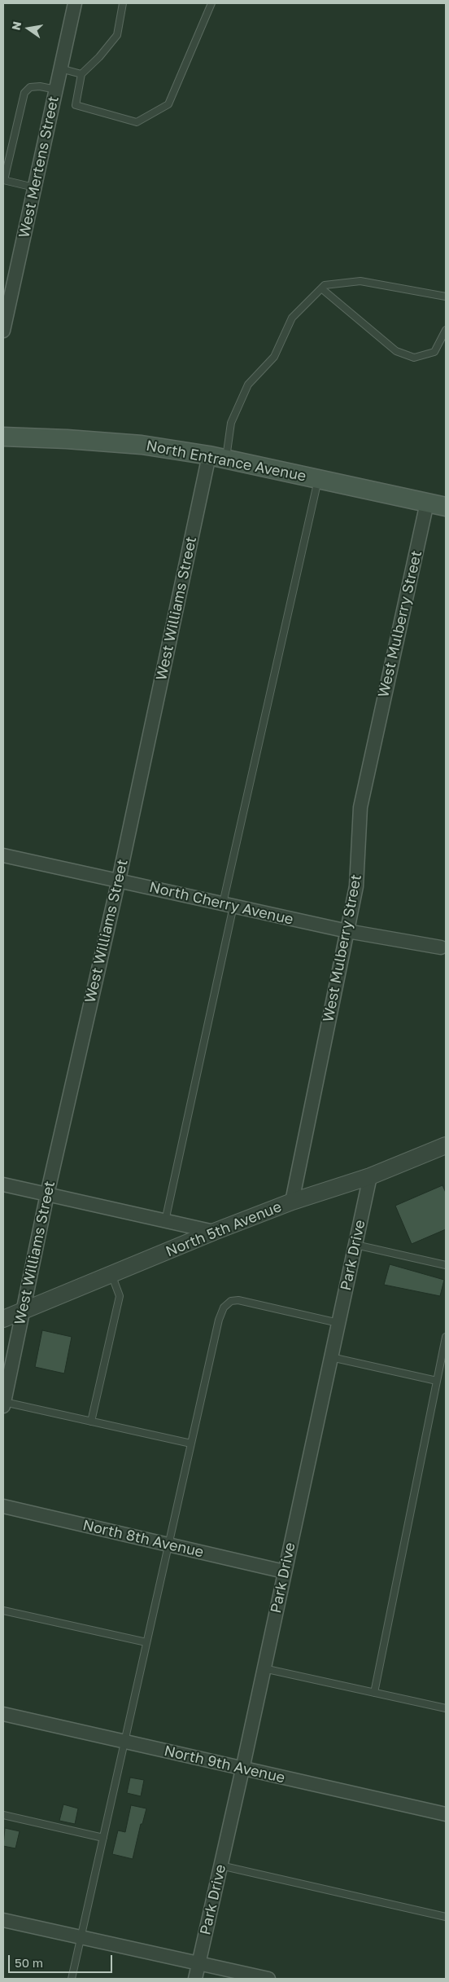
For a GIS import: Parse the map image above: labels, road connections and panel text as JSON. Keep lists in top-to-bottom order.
{
  "streets": {
    "main road": ["North Entrance Avenue"],
    "street": [
      "West Mertens Street",
      "West Williams Street",
      "West Mulberry Street",
      "North Cherry Avenue",
      "North 5th Avenue",
      "Park Drive",
      "North 8th Avenue",
      "North 9th Avenue"
    ]
  },
  "crossings": [
    ["North Entrance Avenue", "West Williams Street"],
    ["North Entrance Avenue", "West Mulberry Street"],
    ["West Williams Street", "North Cherry Avenue"],
    ["West Williams Street", "North 5th Avenue"],
    ["West Mulberry Street", "North Cherry Avenue"],
    ["West Mulberry Street", "North 5th Avenue"],
    ["North 5th Avenue", "Park Drive"],
    ["Park Drive", "North 8th Avenue"],
    ["Park Drive", "North 9th Avenue"]
  ],
  "scale_bar": "50 m",
  "north": "left"
}
